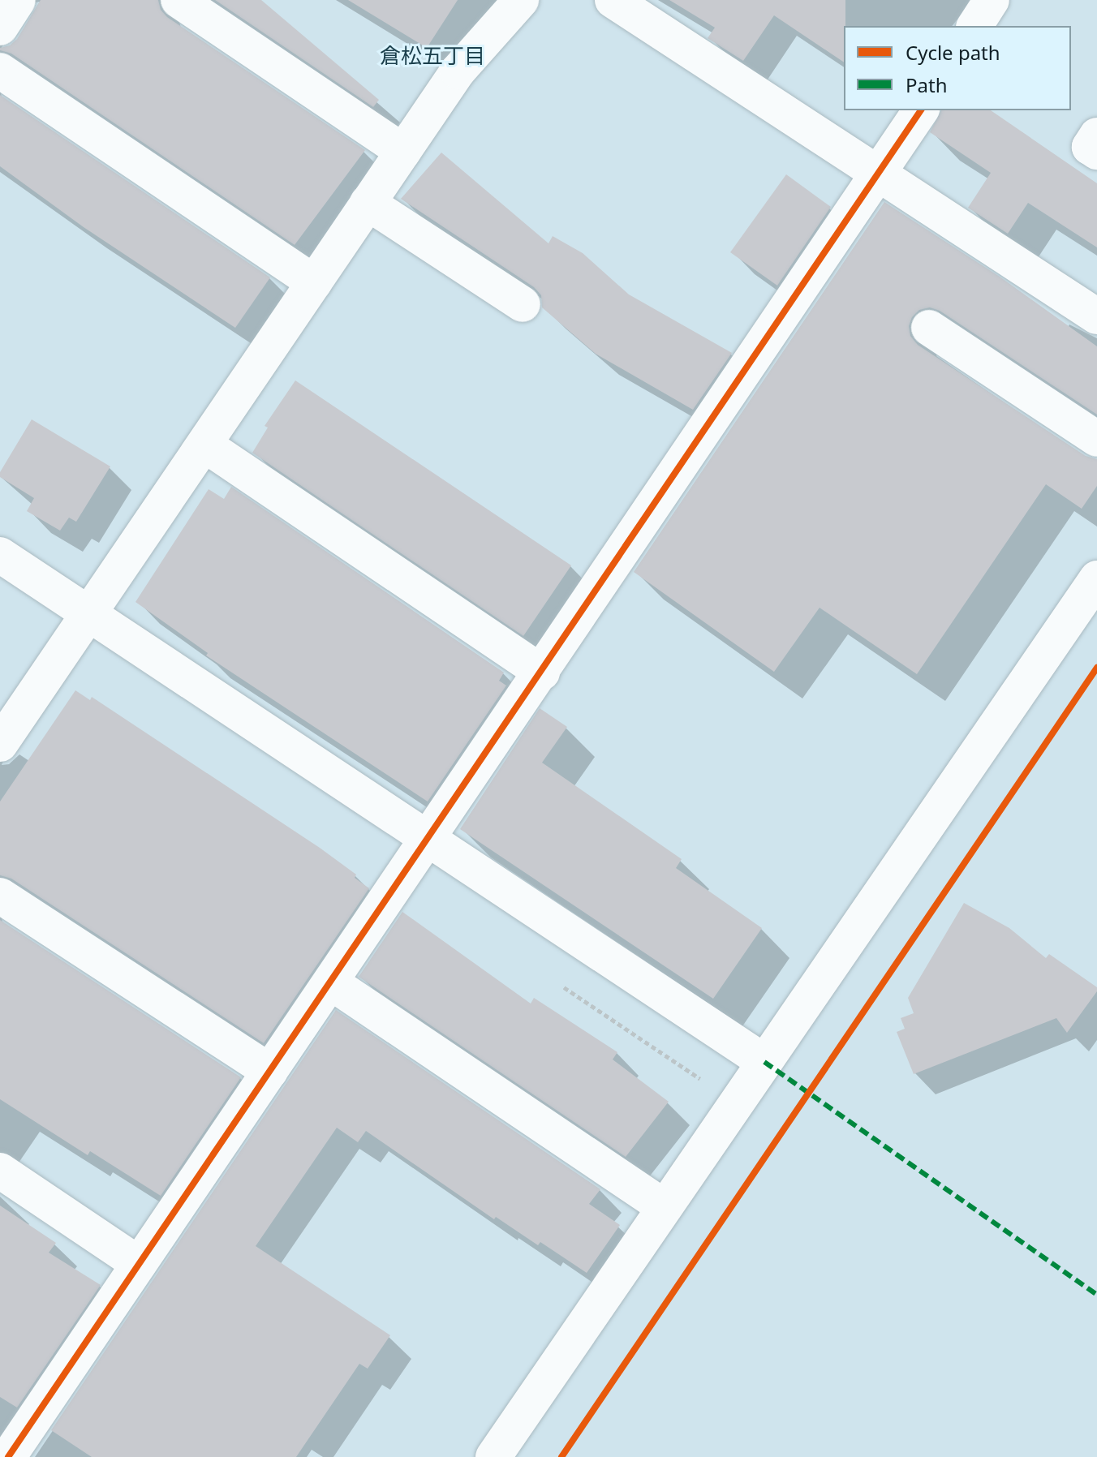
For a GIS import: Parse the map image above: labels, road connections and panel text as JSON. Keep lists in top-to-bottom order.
{
  "districts": ["倉松五丁目"],
  "legend": ["Cycle path", "Path"]
}
